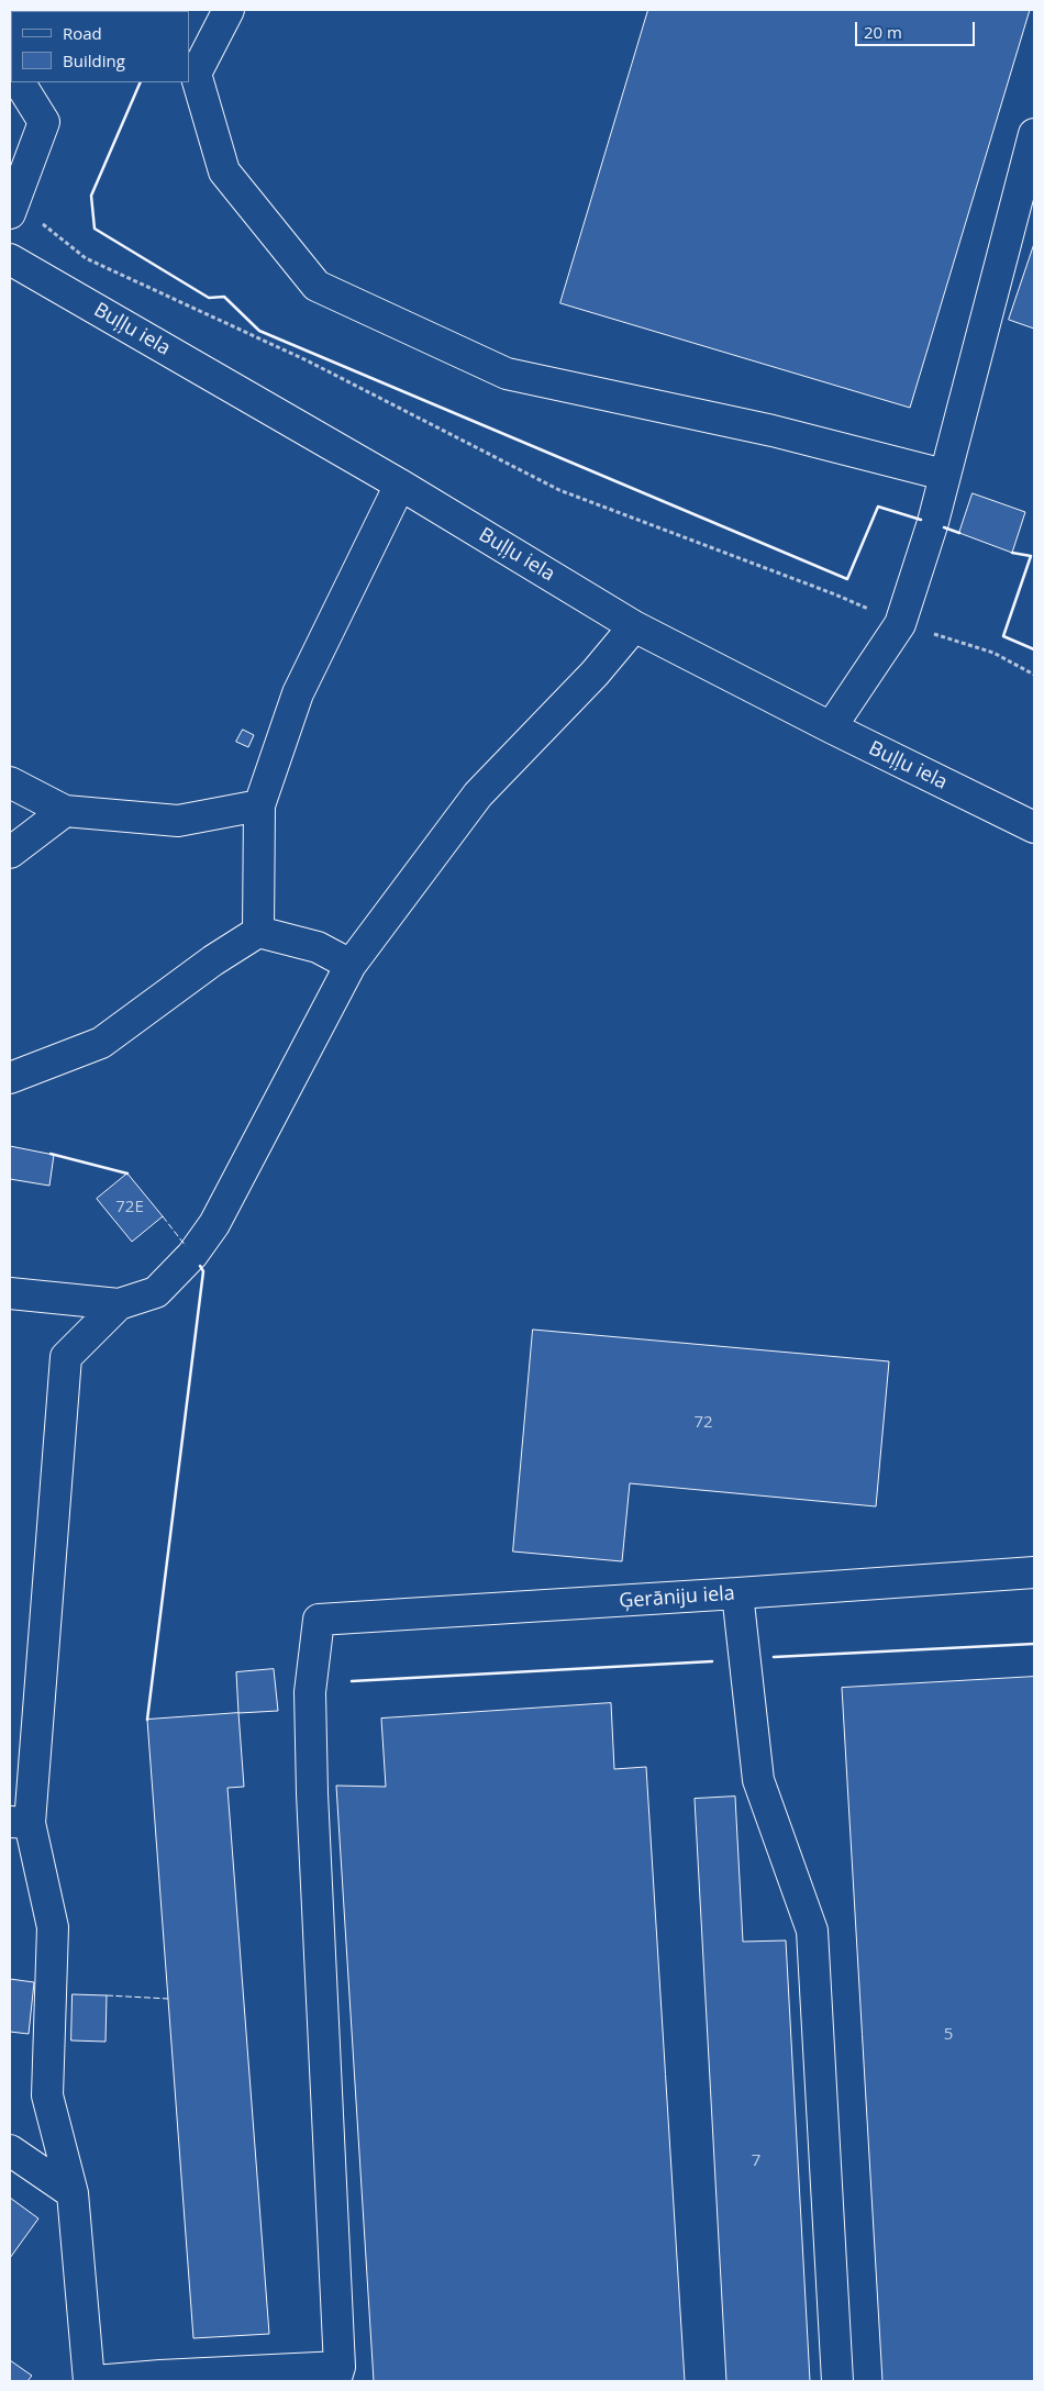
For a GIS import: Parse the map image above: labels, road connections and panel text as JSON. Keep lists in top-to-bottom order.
{
  "streets": {
    "street": ["Buļļu iela", "Ģerāniju iela"]
  },
  "house_numbers": [
    "72E",
    "72",
    "5",
    "7"
  ],
  "legend": ["Road", "Building"],
  "scale_bar": "20 m"
}
